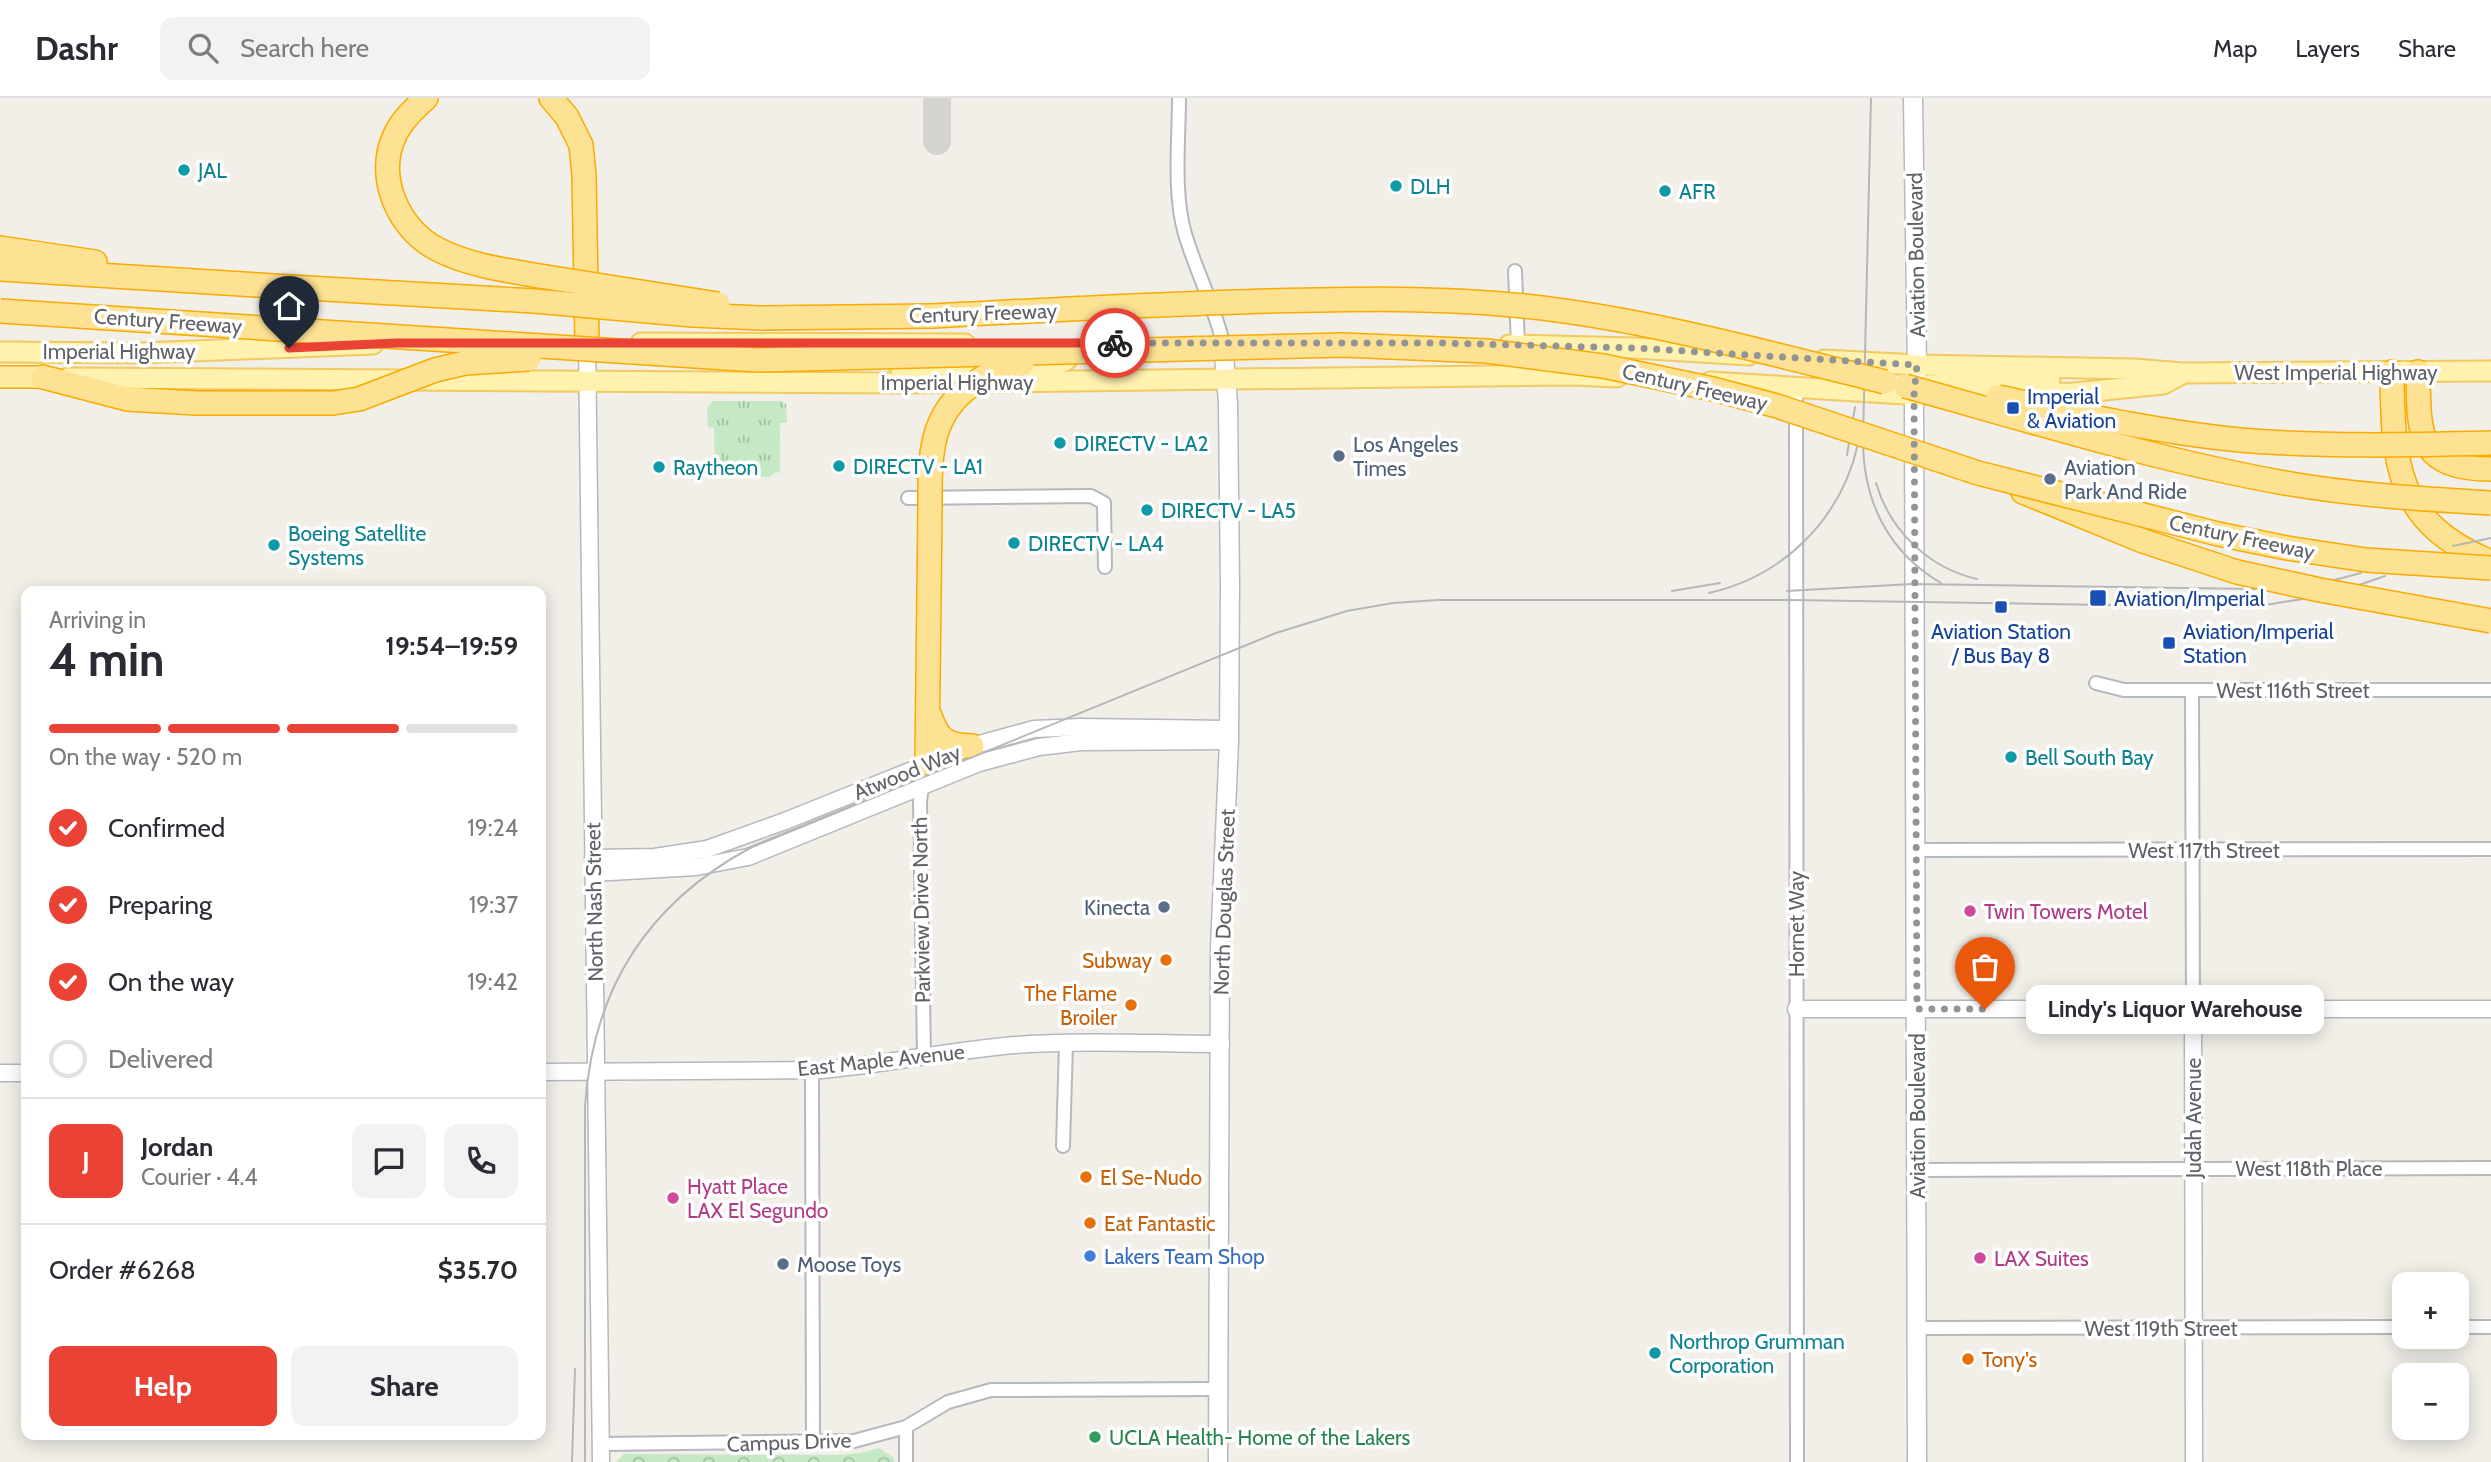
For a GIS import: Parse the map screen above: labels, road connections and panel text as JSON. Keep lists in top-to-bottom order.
{
  "streets": {
    "highway": ["Century Freeway", "Imperial Highway"],
    "main road": ["Aviation Boulevard", "West Imperial Highway", "North Douglas Street"],
    "street": [
      "West 116th Street",
      "Atwood Way",
      "West 117th Street",
      "North Nash Street",
      "Parkview Drive North",
      "Hornet Way",
      "East Maple Avenue",
      "Judah Avenue",
      "West 118th Place",
      "West 119th Street",
      "Campus Drive"
    ]
  },
  "crossings": [
    ["Aviation Boulevard", "Century Freeway"],
    ["Aviation Boulevard", "Imperial Highway"],
    ["Aviation Boulevard", "West Imperial Highway"],
    ["Aviation Boulevard", "West 117th Street"],
    ["Aviation Boulevard", "West 118th Place"],
    ["Aviation Boulevard", "West 119th Street"],
    ["Century Freeway", "Imperial Highway"],
    ["Century Freeway", "West Imperial Highway"],
    ["Imperial Highway", "West Imperial Highway"],
    ["Imperial Highway", "North Nash Street"],
    ["Imperial Highway", "North Douglas Street"],
    ["Imperial Highway", "Hornet Way"],
    ["West 116th Street", "Judah Avenue"],
    ["Atwood Way", "North Nash Street"],
    ["Atwood Way", "North Douglas Street"],
    ["Atwood Way", "Parkview Drive North"],
    ["West 117th Street", "Judah Avenue"],
    ["North Nash Street", "East Maple Avenue"],
    ["North Nash Street", "Campus Drive"],
    ["North Douglas Street", "East Maple Avenue"],
    ["North Douglas Street", "Campus Drive"],
    ["Parkview Drive North", "East Maple Avenue"],
    ["Judah Avenue", "West 118th Place"],
    ["Judah Avenue", "West 119th Street"]
  ],
  "places": {
    "other": [
      "JAL",
      "DLH",
      "AFR",
      "DIRECTV - LA2",
      "Los Angeles Times",
      "DIRECTV - LA1",
      "Raytheon",
      "Aviation Park And Ride",
      "DIRECTV - LA5",
      "DIRECTV - LA4",
      "Boeing Satellite Systems",
      "Bell South Bay",
      "Kinecta",
      "Twin Towers Motel",
      "Subway",
      "The Flame Broiler",
      "Lindy's Liquor Warehouse",
      "El Se-Nudo",
      "Hyatt Place LAX El Segundo",
      "Eat Fantastic",
      "Lakers Team Shop",
      "LAX Suites",
      "Moose Toys",
      "Northrop Grumman Corporation",
      "Tony's",
      "UCLA Health- Home of the Lakers"
    ],
    "transit": [
      "Imperial & Aviation",
      "Aviation/Imperial",
      "Aviation Station / Bus Bay 8",
      "Aviation/Imperial Station"
    ]
  },
  "page": {
    "header": "Dashr",
    "search": "Search here",
    "nav": ["Map", "Layers", "Share"],
    "heading": ["4 min", "Arriving in", "19:54–19:59"],
    "panel": [
      "Jordan",
      "Courier · 4.4",
      "Order #6268",
      "$35.70"
    ],
    "bar": "On the way · 520 m",
    "list": [
      ["Confirmed", "19:24"],
      ["Preparing", "19:37"],
      ["On the way", "19:42"],
      "Delivered"
    ],
    "bubble": "Lindy's Liquor Warehouse",
    "round": "J",
    "map_buttons": ["+", "−"],
    "buttons": ["Help", "Share"]
  }
}
